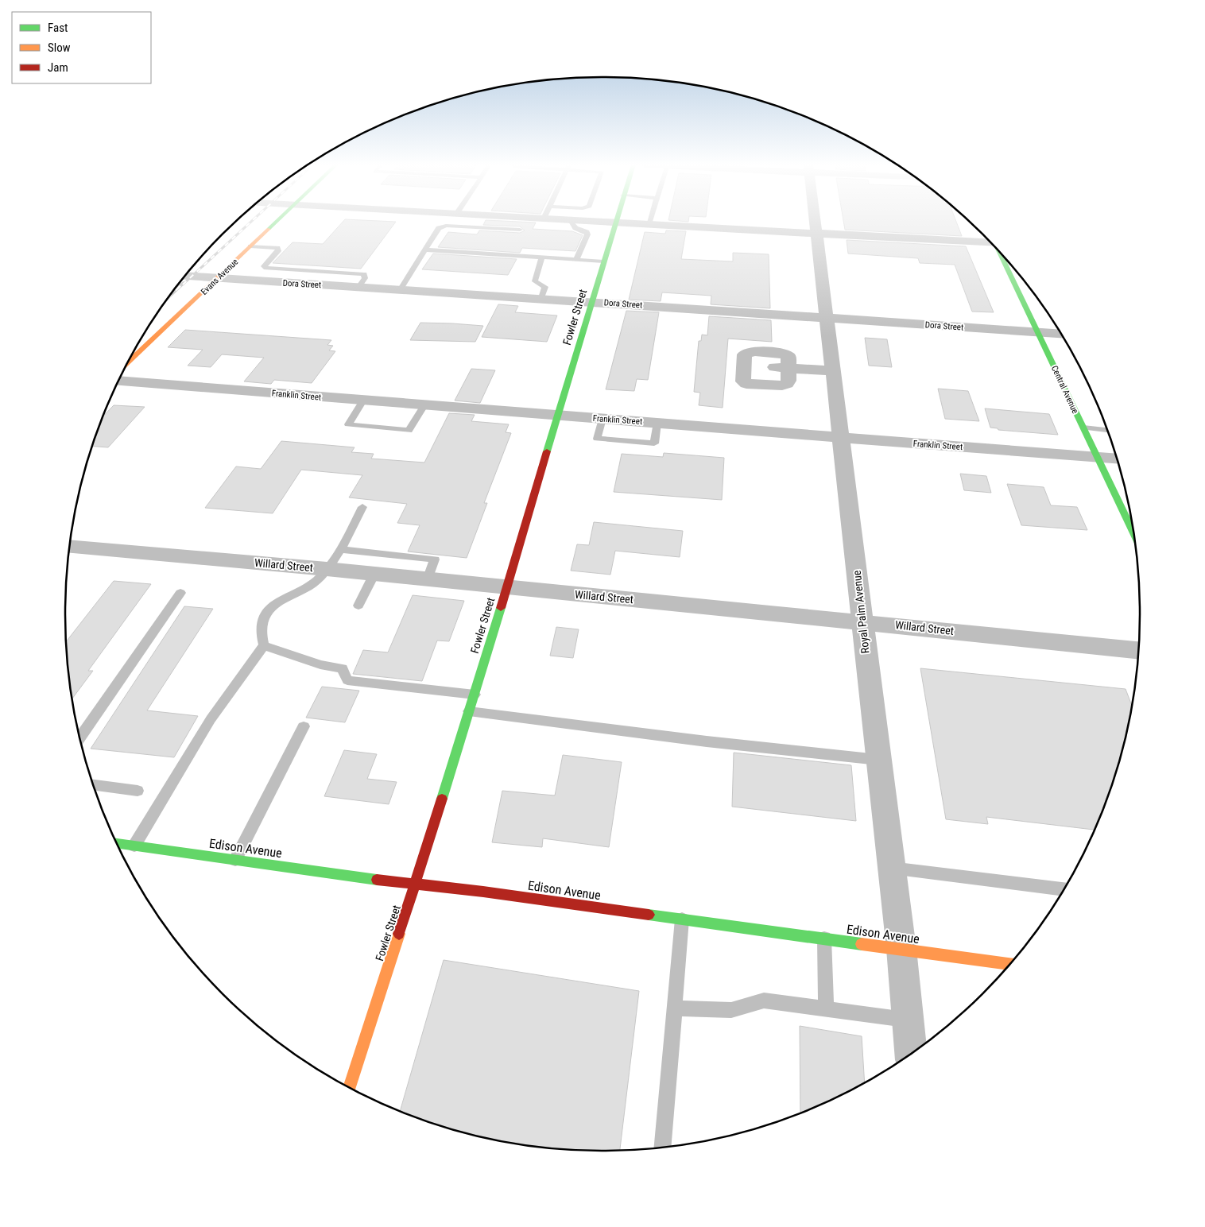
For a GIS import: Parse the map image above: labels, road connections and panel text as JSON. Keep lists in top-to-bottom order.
{
  "streets": {
    "main road": [
      "Evans Avenue",
      "Fowler Street",
      "Central Avenue",
      "Edison Avenue"
    ],
    "street": [
      "Dora Street",
      "Franklin Street",
      "Willard Street",
      "Royal Palm Avenue"
    ]
  },
  "crossings": [
    ["Evans Avenue", "Dora Street"],
    ["Dora Street", "Fowler Street"],
    ["Dora Street", "Central Avenue"],
    ["Dora Street", "Royal Palm Avenue"],
    ["Fowler Street", "Franklin Street"],
    ["Fowler Street", "Willard Street"],
    ["Fowler Street", "Edison Avenue"],
    ["Central Avenue", "Franklin Street"],
    ["Franklin Street", "Royal Palm Avenue"],
    ["Willard Street", "Royal Palm Avenue"],
    ["Royal Palm Avenue", "Edison Avenue"]
  ],
  "legend": ["Fast", "Slow", "Jam"]
}
